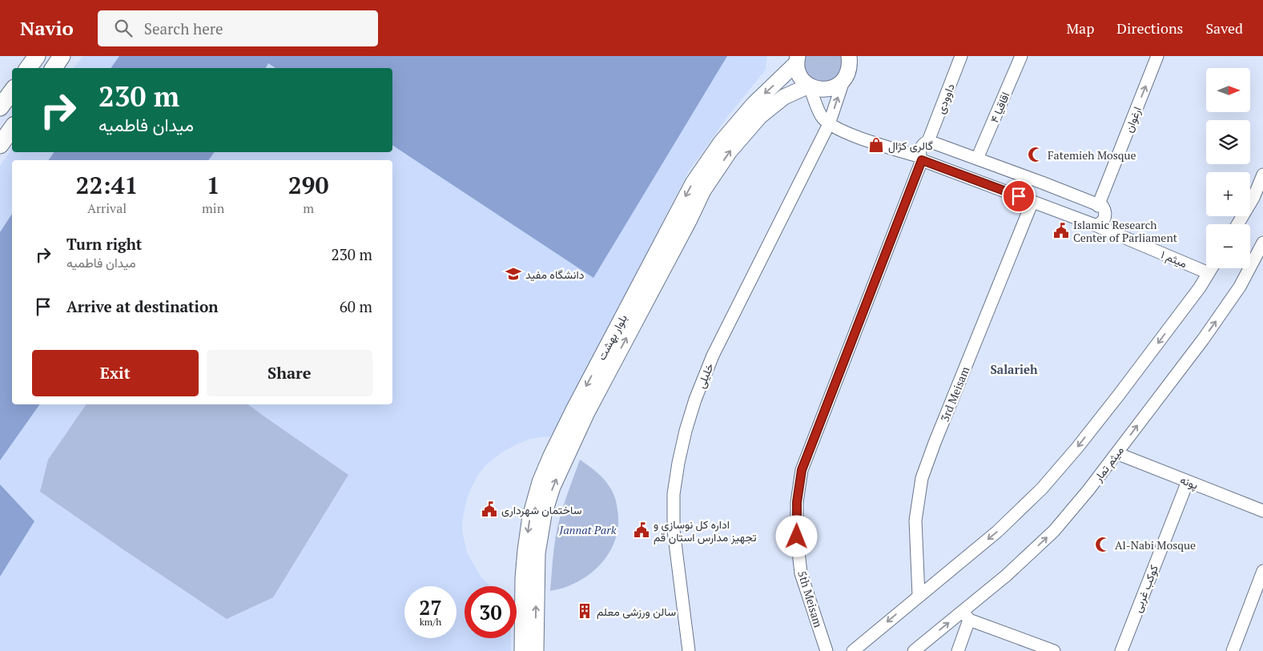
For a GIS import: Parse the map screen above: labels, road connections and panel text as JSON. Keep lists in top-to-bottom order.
{
  "streets": {
    "street": [
      "داوودی",
      "اقاقیا ۴",
      "ارغوان",
      "میثم ۱",
      "بلوار بهشت",
      "خلیلی",
      "3rd Meisam",
      "میثم تمار",
      "پونه",
      "کوکب غربی",
      "5th Meisam"
    ]
  },
  "crossings": [
    ["داوودی", "میثم ۱"],
    ["داوودی", "5th Meisam"],
    ["میثم ۱", "خلیلی"],
    ["میثم ۱", "3rd Meisam"],
    ["میثم ۱", "5th Meisam"],
    ["میثم تمار", "پونه"],
    ["پونه", "کوکب غربی"]
  ],
  "one_way": ["ارغوان"],
  "districts": ["Salarieh"],
  "parks": ["Jannat Park"],
  "places": {
    "shop": ["گالری کژال"],
    "mosque": ["Fatemieh Mosque", "Al-Nabi Mosque"],
    "public building": ["Islamic Research Center of Parliament", "ساختمان شهرداری", "اداره کل نوسازی و تجهیز مدارس استان قم"],
    "school or university": ["دانشگاه مفید"],
    "building": ["سالن ورزشی معلم"]
  },
  "north": "right",
  "page": {
    "header": "Navio",
    "search": "Search here",
    "nav": ["Map", "Directions", "Saved"],
    "map_buttons": ["+", "−"],
    "turn": ["230 m", "میدان فاطمیه"],
    "eta": [
      "22:41",
      "Arrival",
      "1",
      "min",
      "290",
      "m"
    ],
    "list": [
      {
        "name": "Turn right",
        "note": "میدان فاطمیه",
        "value": "230 m"
      },
      {
        "name": "Arrive at destination",
        "value": "60 m"
      }
    ],
    "buttons": ["Exit", "Share"],
    "speed": "27 km/h",
    "limit": "30"
  }
}
